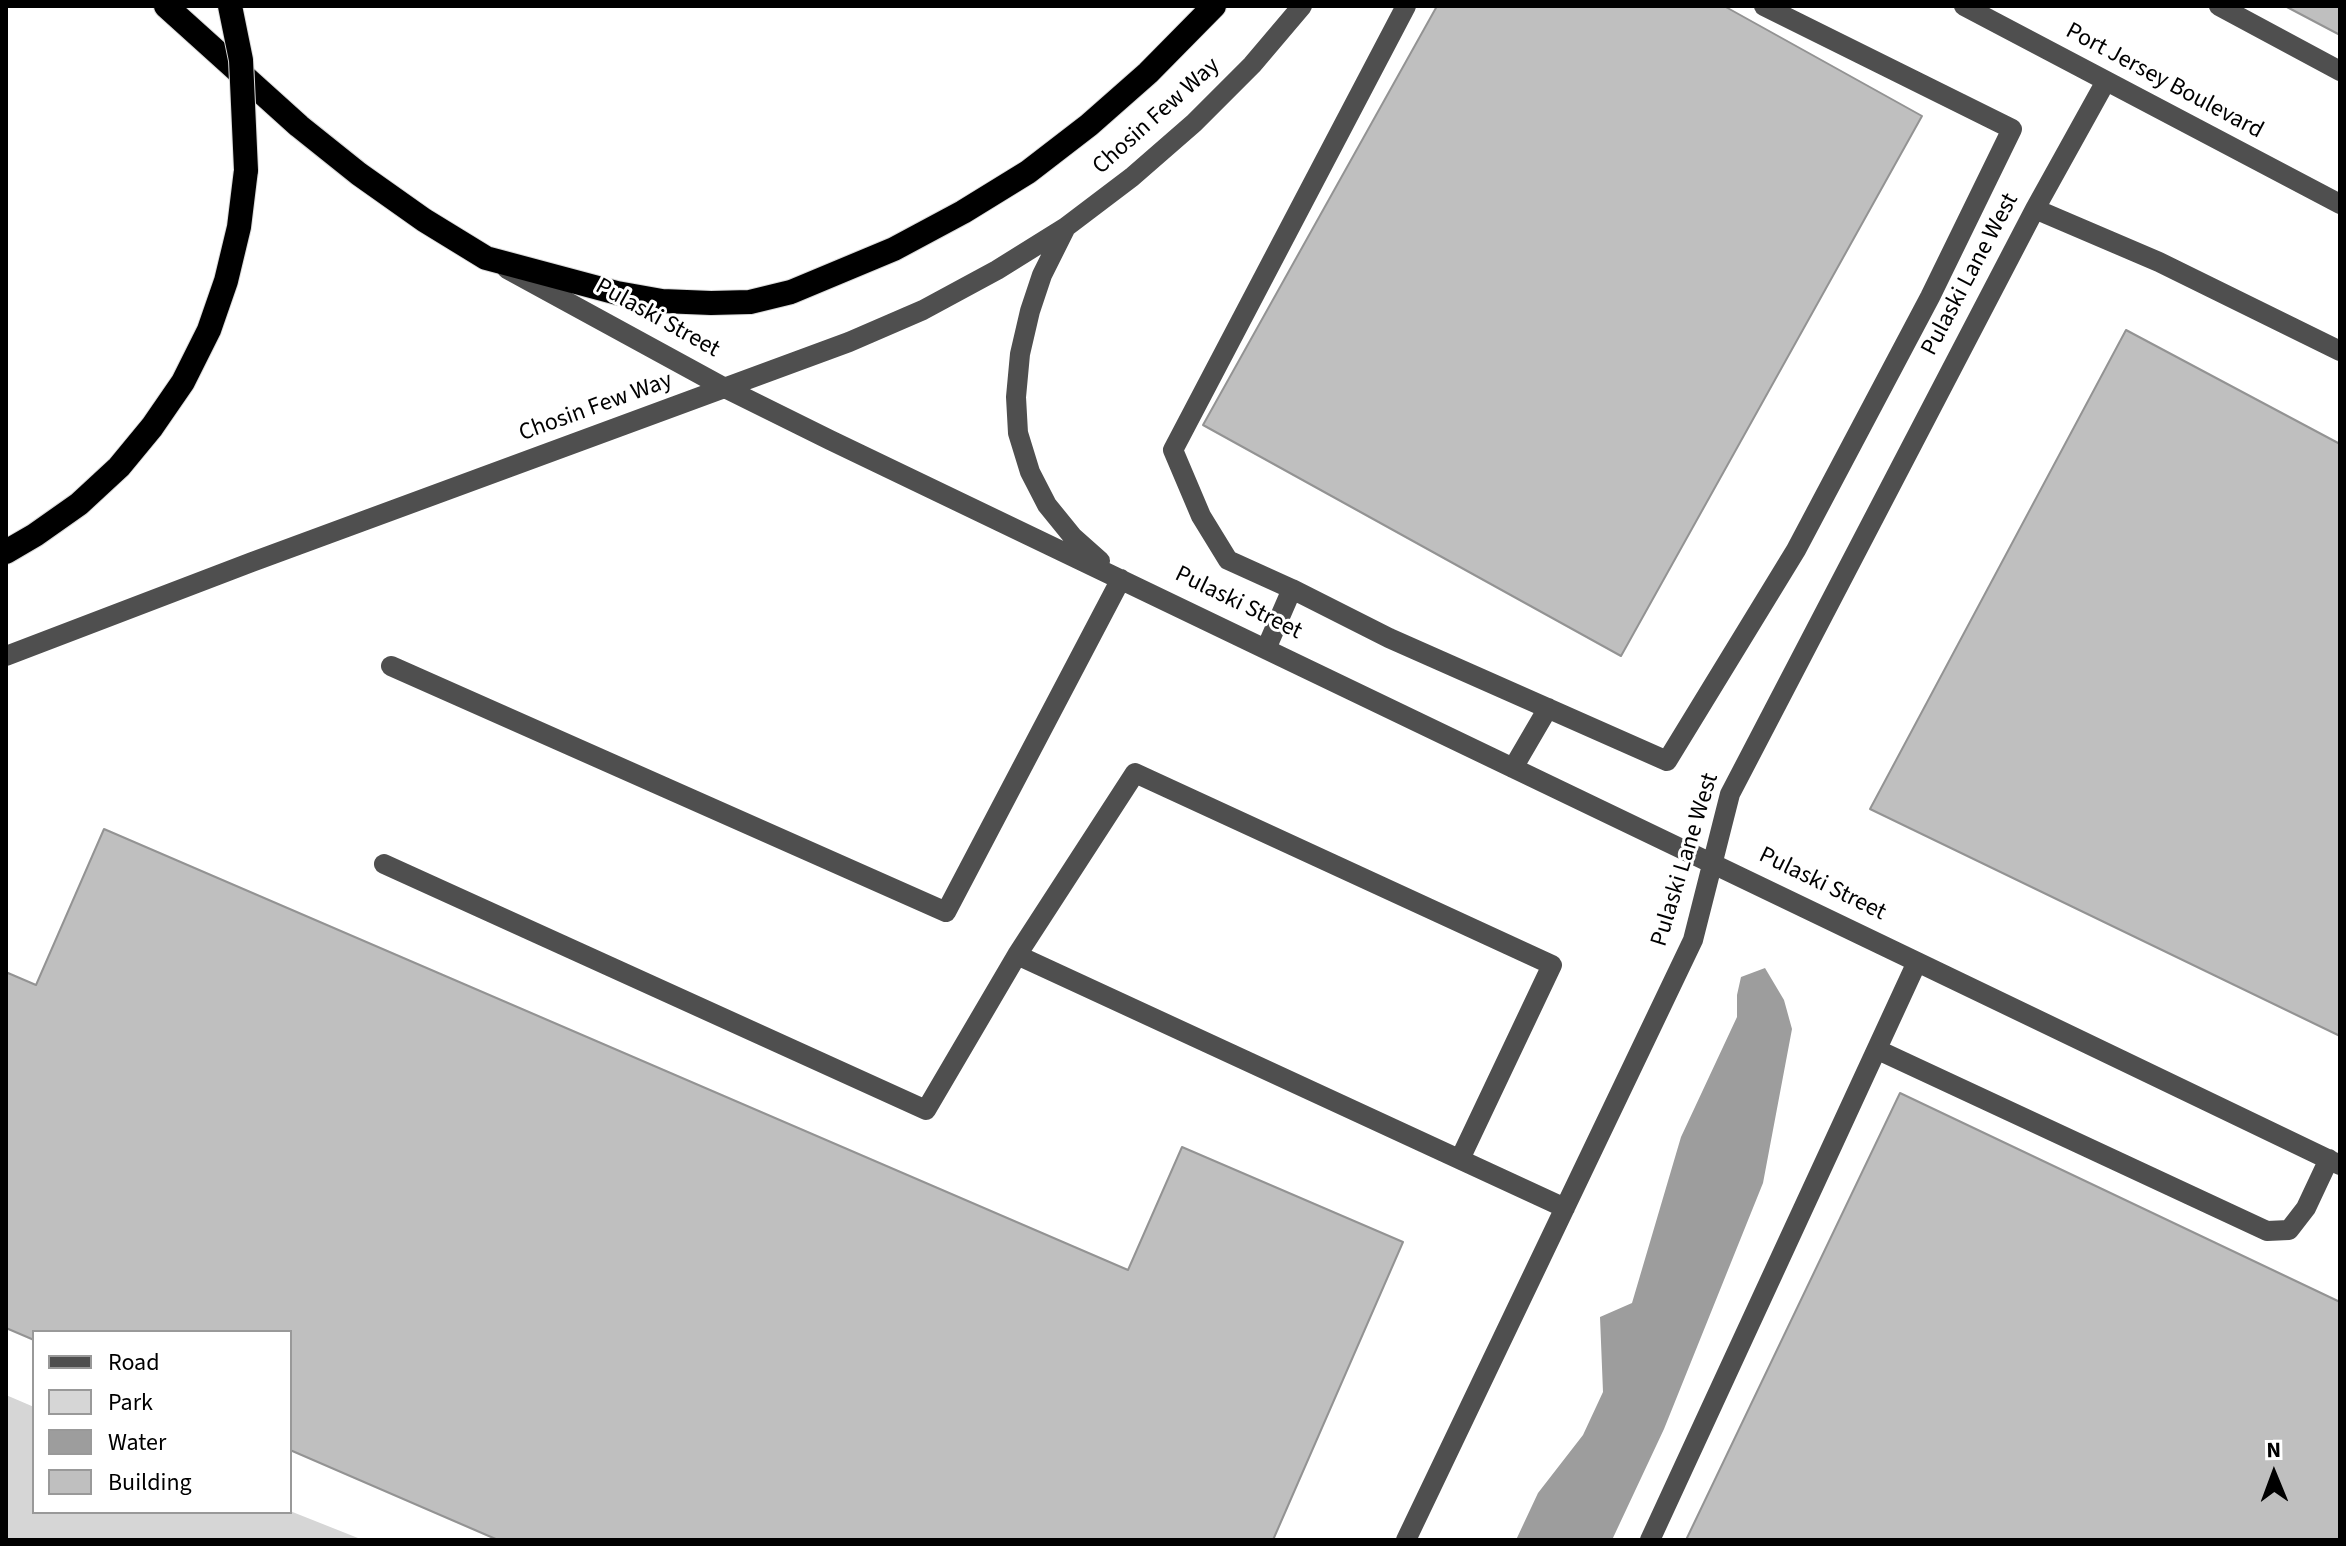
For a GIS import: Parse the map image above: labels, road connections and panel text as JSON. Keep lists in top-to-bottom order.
{
  "streets": {
    "highway": ["Pulaski Street"],
    "street": ["Port Jersey Boulevard", "Chosin Few Way", "Pulaski Lane West"]
  },
  "crossings": [
    ["Port Jersey Boulevard", "Pulaski Lane West"],
    ["Chosin Few Way", "Pulaski Street"],
    ["Pulaski Lane West", "Pulaski Street"]
  ],
  "legend": [
    "Road",
    "Park",
    "Water",
    "Building"
  ],
  "north": "top"
}
